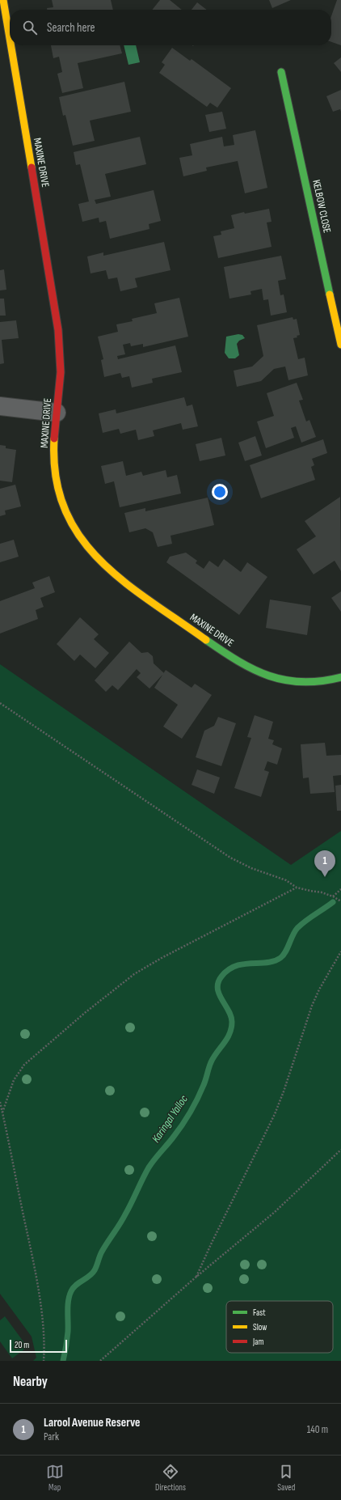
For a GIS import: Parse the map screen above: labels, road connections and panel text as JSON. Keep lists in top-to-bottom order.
{
  "streets": {
    "street": ["MAXINE DRIVE", "KELBOW CLOSE"]
  },
  "water": ["Karingal Yalloc"],
  "legend": ["Fast", "Slow", "Jam"],
  "scale_bar": "20 m",
  "page": {
    "search": "Search here",
    "pins": "1",
    "scale": "20 m",
    "heading": "Nearby",
    "list": [
      {
        "mark": "1",
        "name": "Larool Avenue Reserve",
        "note": "Park",
        "value": "140 m"
      }
    ],
    "nav": ["Map", "Directions", "Saved"]
  }
}
